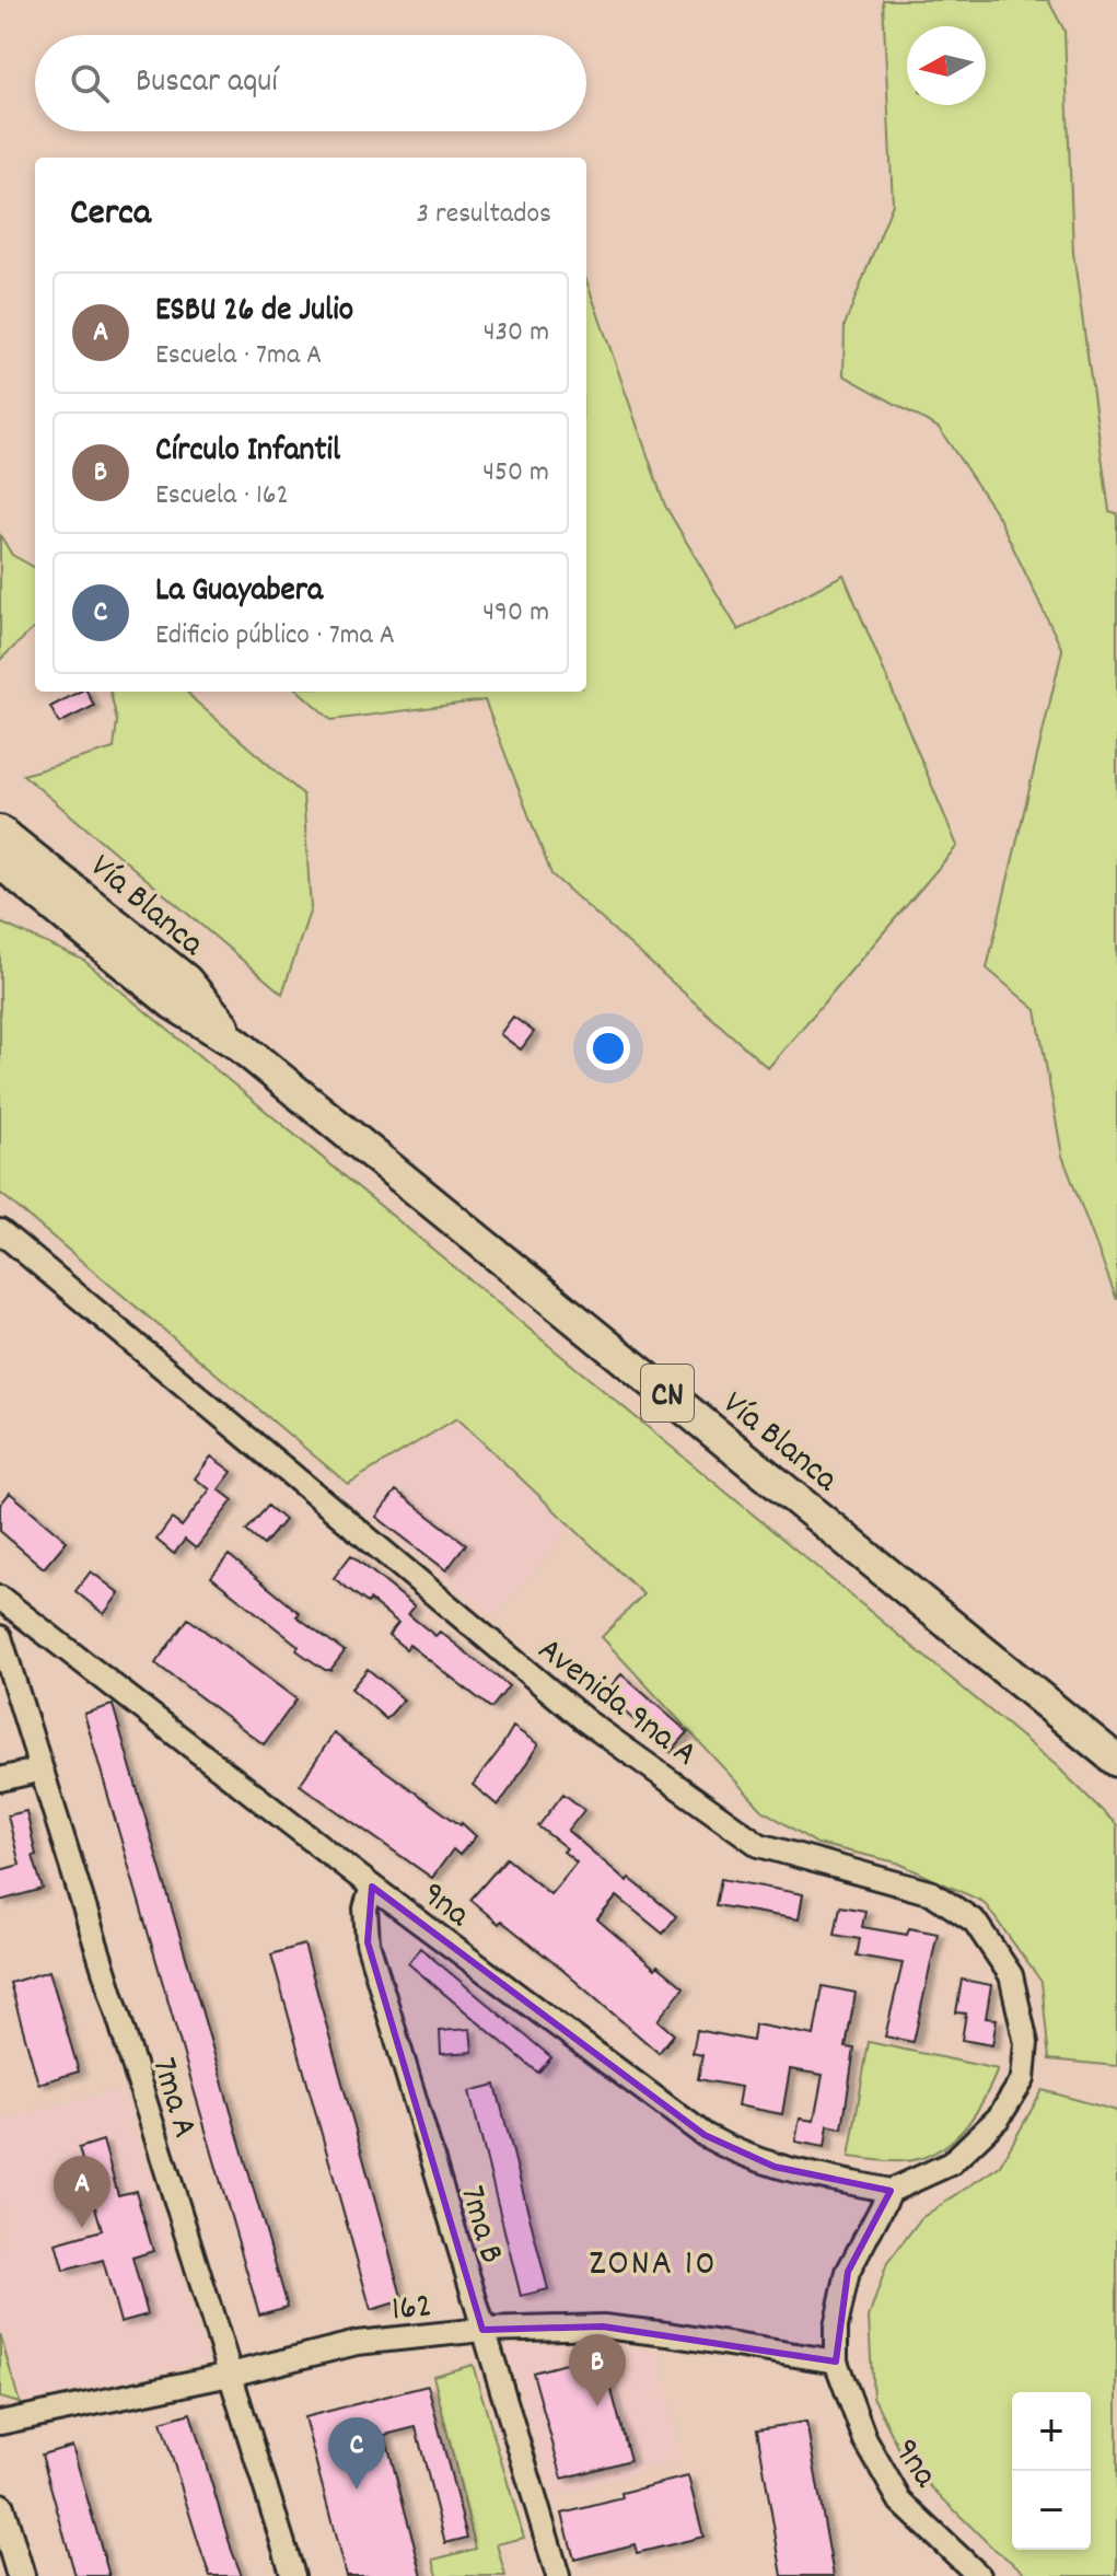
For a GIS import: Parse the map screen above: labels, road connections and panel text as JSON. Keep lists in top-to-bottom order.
{
  "streets": {
    "highway": ["Vía Blanca", "CN"],
    "street": [
      "Avenida 9na A",
      "9na",
      "7ma A",
      "7ma B",
      "162"
    ]
  },
  "crossings": [
    ["Avenida 9na A", "9na"],
    ["9na", "7ma B"],
    ["9na", "162"],
    ["7ma A", "162"],
    ["7ma B", "162"]
  ],
  "districts": ["ZONA 10"],
  "north": "left",
  "page": {
    "search": "Buscar aquí",
    "heading": ["Cerca", "3 resultados"],
    "list": [
      {
        "mark": "A",
        "name": "ESBU 26 de Julio",
        "note": "Escuela · 7ma A",
        "value": "430 m"
      },
      {
        "mark": "B",
        "name": "Círculo Infantil",
        "note": "Escuela · 162",
        "value": "450 m"
      },
      {
        "mark": "C",
        "name": "La Guayabera",
        "note": "Edificio público · 7ma A",
        "value": "490 m"
      }
    ],
    "pins": ["A", "B", "C"],
    "map_buttons": ["+", "−"]
  }
}
